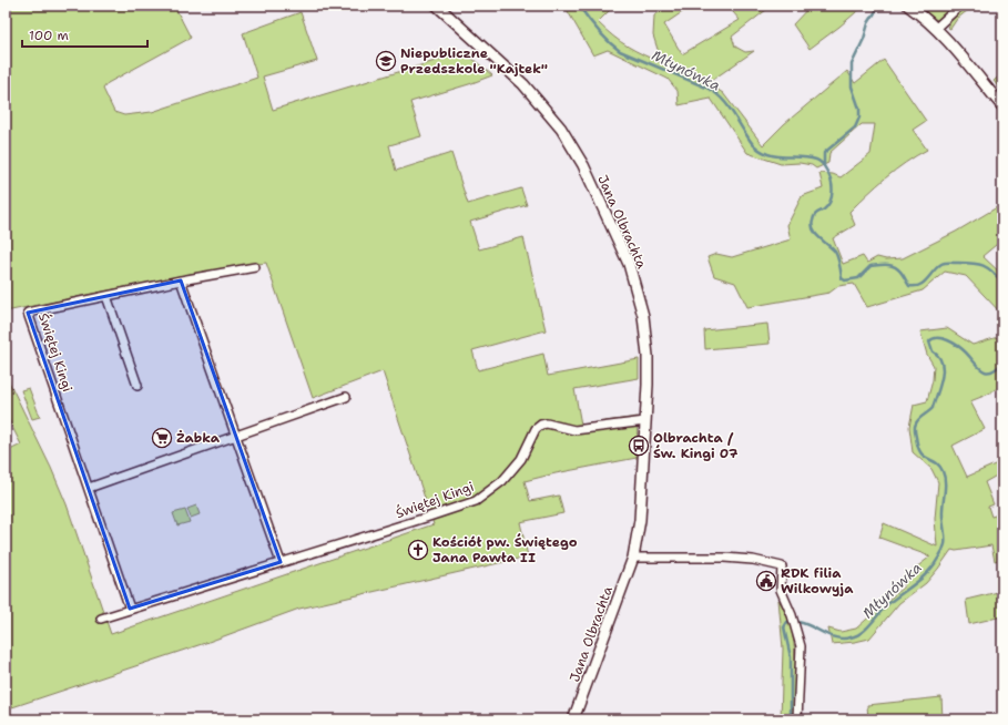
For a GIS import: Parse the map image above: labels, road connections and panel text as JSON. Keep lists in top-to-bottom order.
{
  "streets": {
    "street": ["Jana Olbrachta", "Świętej Kingi"]
  },
  "crossings": [
    ["Jana Olbrachta", "Świętej Kingi"]
  ],
  "water": ["Młynówka"],
  "places": {
    "school or university": ["Niepubliczne Przedszkole \"Kajtek\""],
    "supermarket": ["Żabka"],
    "bus stop": ["Olbrachta / Św. Kingi 07"],
    "church": ["Kościół pw. Świętego Jana Pawła II"],
    "public building": ["RDK filia Wilkowyja"]
  },
  "scale_bar": "100 m"
}
